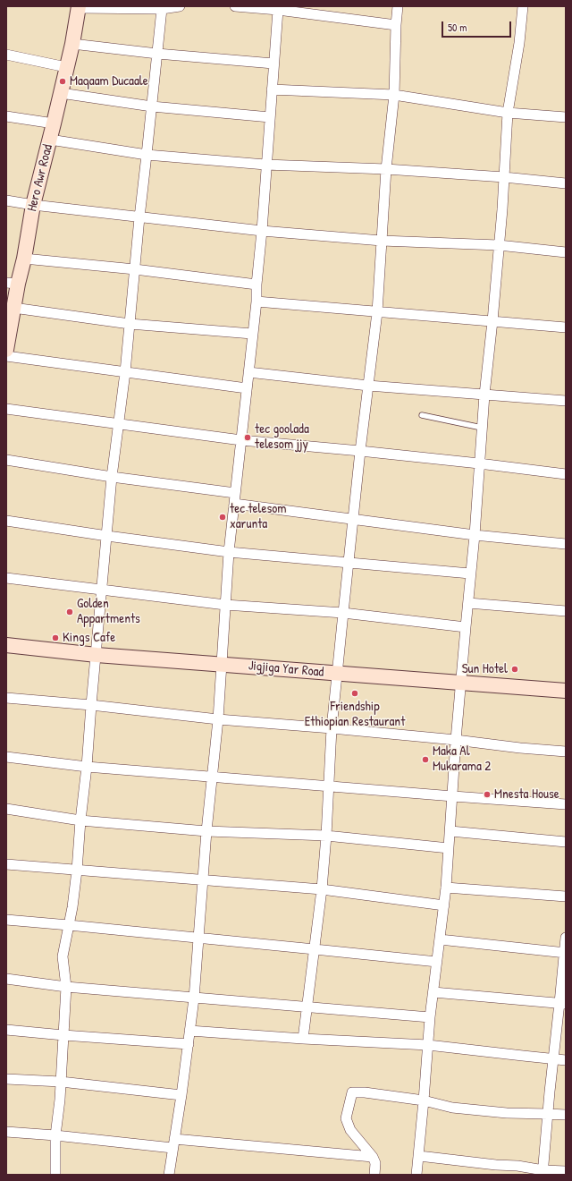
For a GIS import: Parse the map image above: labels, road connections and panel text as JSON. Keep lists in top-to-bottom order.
{
  "streets": {
    "street": ["Hero Awr Road", "Jigjiga Yar Road"]
  },
  "places": [
    "Maqaam Ducaale",
    "tec goolada telesom jjy",
    "tec telesom xarunta",
    "Golden Appartments",
    "Kings Cafe",
    "Sun Hotel",
    "Friendship Ethiopian Restaurant",
    "Maka Al Mukarama 2",
    "Mnesta House"
  ],
  "scale_bar": "50 m"
}
